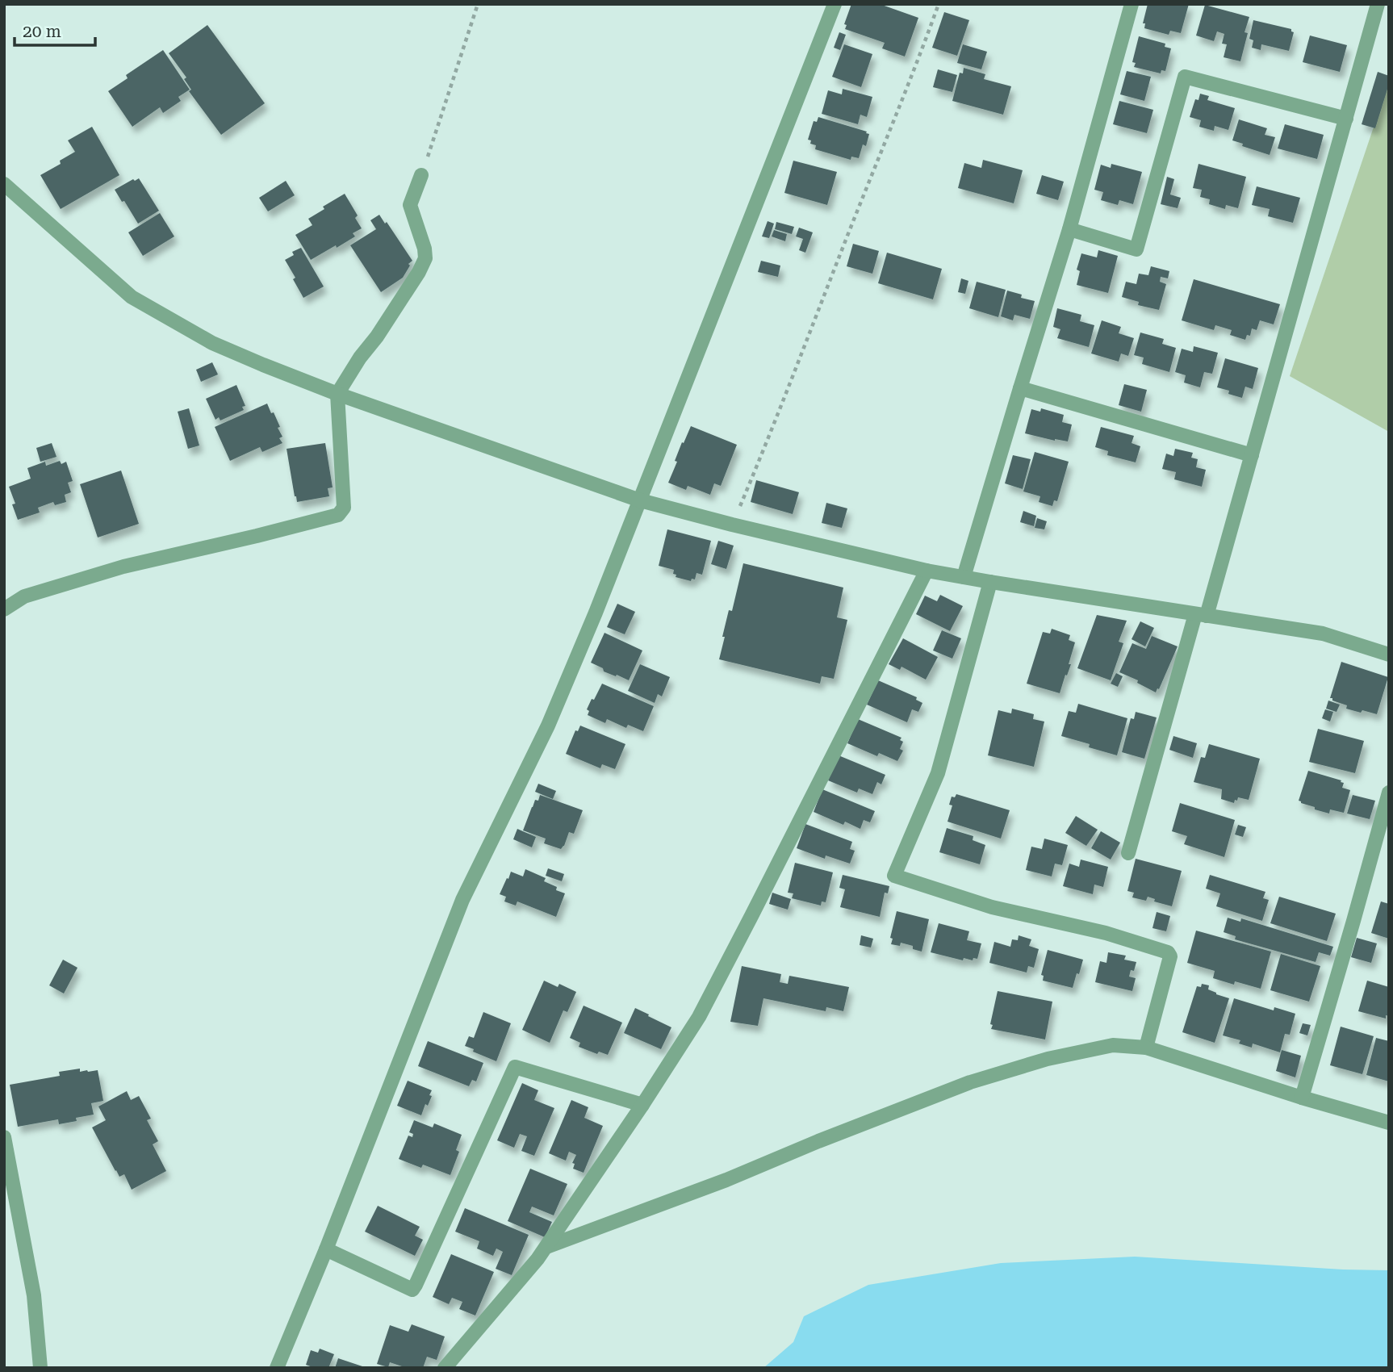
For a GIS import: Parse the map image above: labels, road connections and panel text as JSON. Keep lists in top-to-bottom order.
{
  "scale_bar": "20 m"
}
